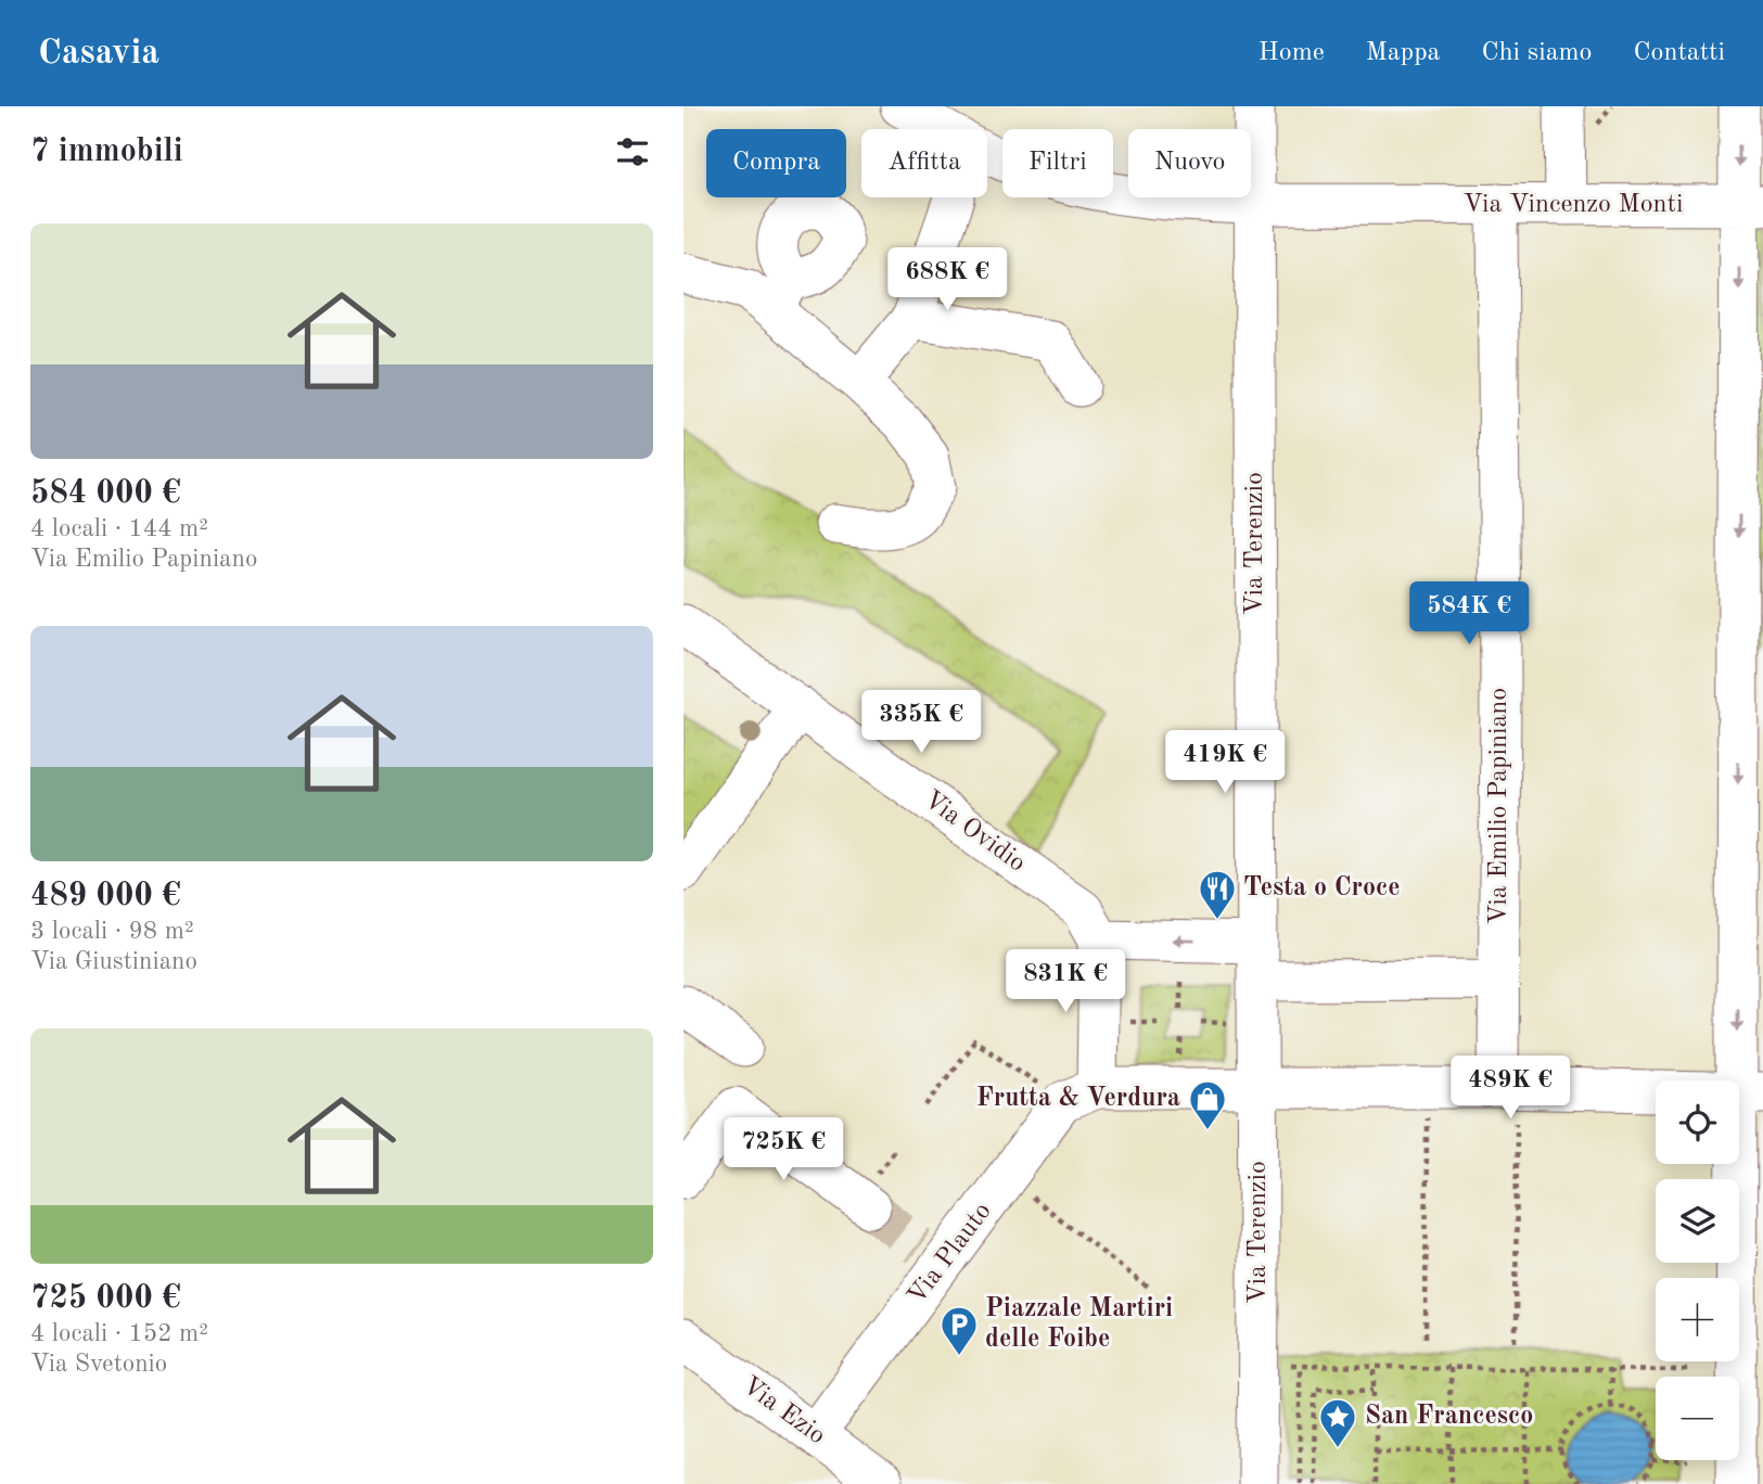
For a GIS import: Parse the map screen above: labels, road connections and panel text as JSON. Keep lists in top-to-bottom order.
{
  "streets": {
    "street": [
      "Via Vincenzo Monti",
      "Via Terenzio",
      "Via Emilio Papiniano",
      "Via Ovidio",
      "Via Plauto",
      "Via Ezio"
    ]
  },
  "crossings": [
    ["Via Vincenzo Monti", "Via Terenzio"],
    ["Via Vincenzo Monti", "Via Emilio Papiniano"],
    ["Via Plauto", "Via Ezio"]
  ],
  "places": {
    "restaurant": ["Testa o Croce"],
    "shop": ["Frutta & Verdura"],
    "parking": ["Piazzale Martiri delle Foibe"],
    "place": ["San Francesco"]
  },
  "page": {
    "header": "Casavia",
    "nav": [
      "Home",
      "Mappa",
      "Chi siamo",
      "Contatti"
    ],
    "heading": "7 immobili",
    "chip": [
      "Compra",
      "Affitta",
      "Filtri",
      "Nuovo"
    ],
    "list": [
      {
        "name": "584 000 €",
        "note": "4 locali · 144 m² · Via Emilio Papiniano"
      },
      {
        "name": "489 000 €",
        "note": "3 locali · 98 m² · Via Giustiniano"
      },
      {
        "name": "725 000 €",
        "note": "4 locali · 152 m² · Via Svetonio"
      }
    ],
    "price": [
      "688K €",
      "584K €",
      "335K €",
      "419K €",
      "831K €",
      "489K €",
      "725K €"
    ],
    "map_buttons": ["+", "−"]
  }
}
